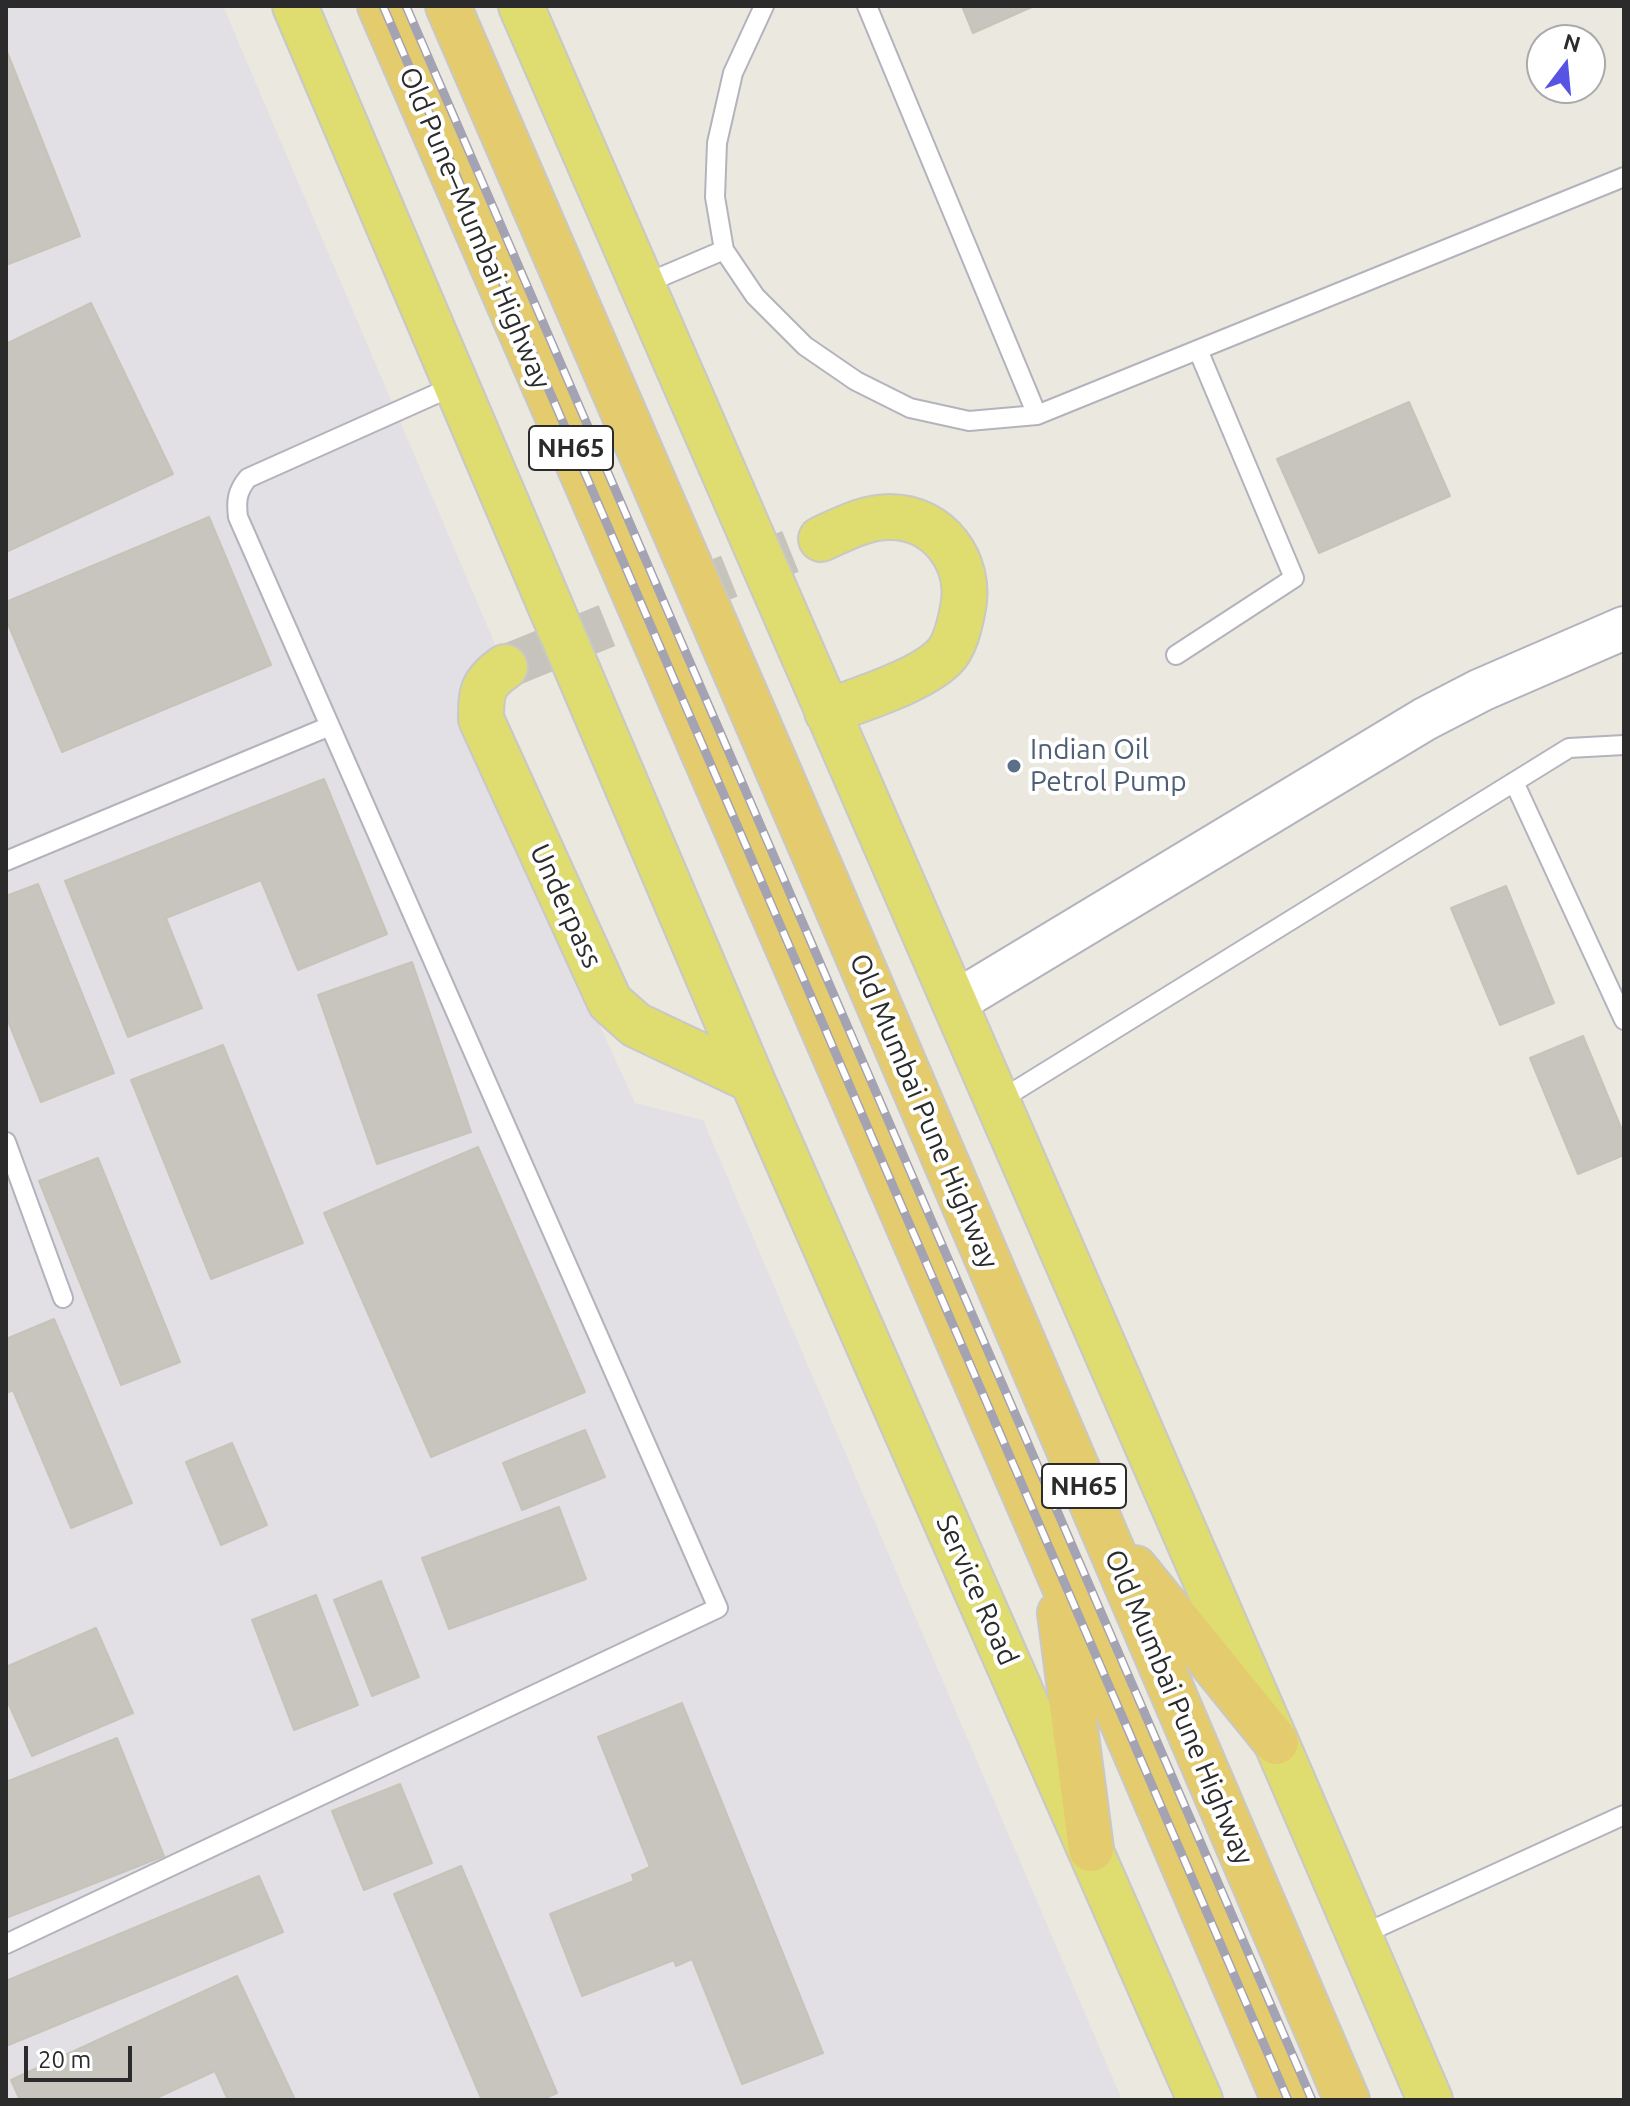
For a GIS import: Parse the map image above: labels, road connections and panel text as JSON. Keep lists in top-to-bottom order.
{
  "streets": {
    "highway": ["Old Pune–Mumbai Highway", "NH65", "Old Mumbai Pune Highway"],
    "main road": ["Underpass", "Service Road"]
  },
  "crossings": [
    ["Old Pune–Mumbai Highway", "Old Mumbai Pune Highway"],
    ["Underpass", "Service Road"]
  ],
  "places": ["Indian Oil Petrol Pump"],
  "scale_bar": "20 m",
  "north": "top"
}
